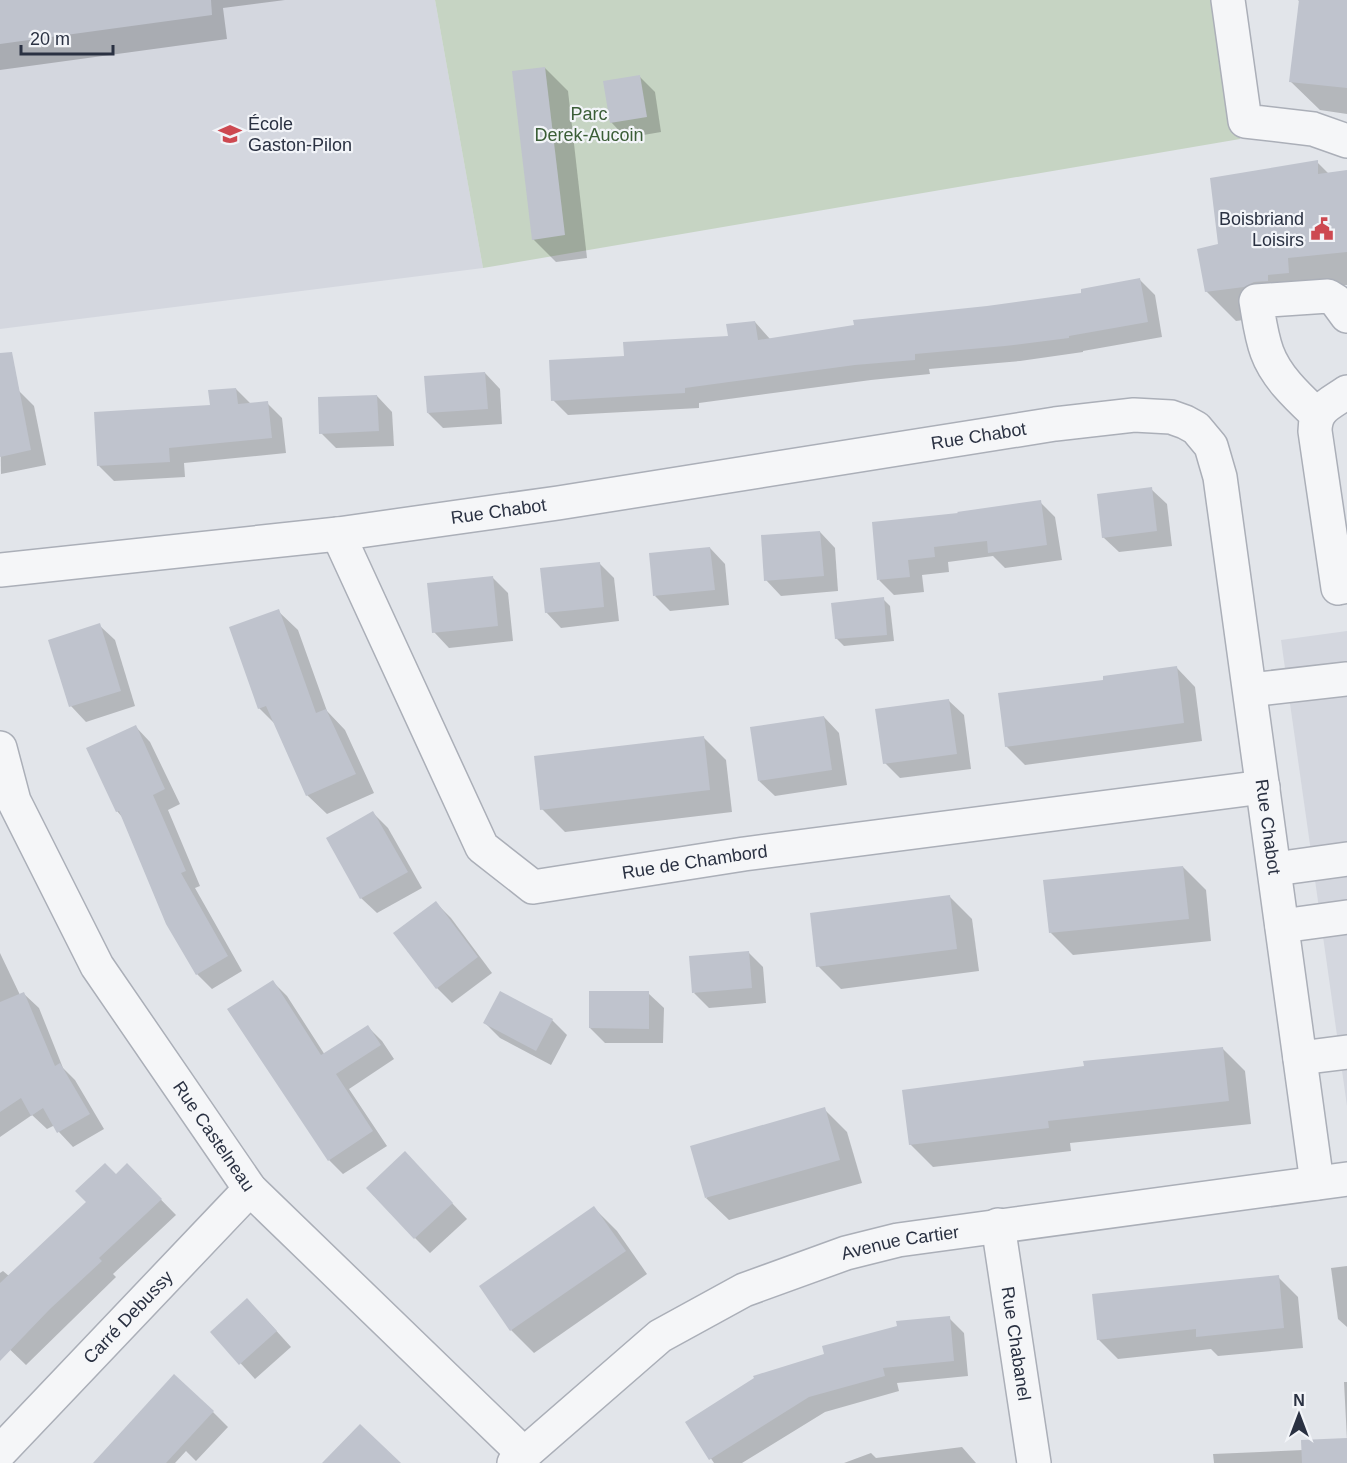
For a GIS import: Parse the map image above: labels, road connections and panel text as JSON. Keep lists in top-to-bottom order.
{
  "streets": {
    "street": [
      "Rue Chabot",
      "Rue de Chambord",
      "Rue Castelneau",
      "Avenue Cartier",
      "Carré Debussy",
      "Rue Chabanel"
    ]
  },
  "crossings": [
    ["Rue Chabot", "Rue de Chambord"],
    ["Rue Chabot", "Avenue Cartier"],
    ["Rue Castelneau", "Avenue Cartier"],
    ["Rue Castelneau", "Carré Debussy"],
    ["Avenue Cartier", "Rue Chabanel"]
  ],
  "parks": ["Parc Derek-Aucoin"],
  "places": {
    "school or university": ["École Gaston-Pilon"],
    "public building": ["Boisbriand Loisirs"]
  },
  "scale_bar": "20 m",
  "north": "top"
}
